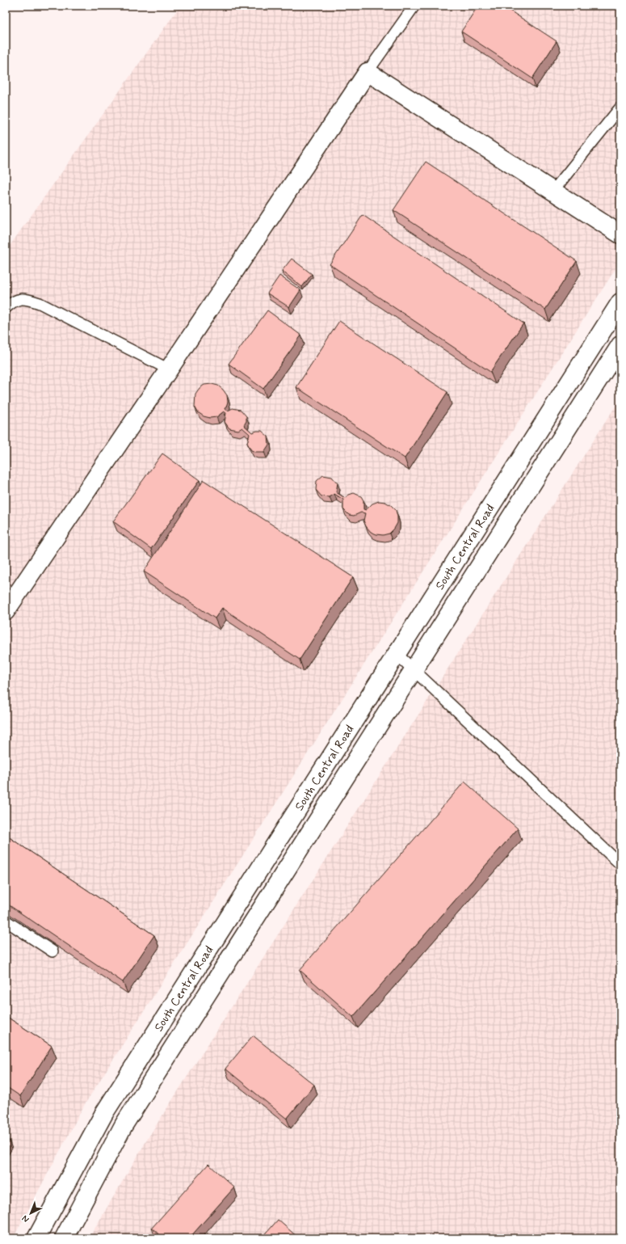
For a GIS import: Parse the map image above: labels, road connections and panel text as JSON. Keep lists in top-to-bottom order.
{
  "streets": {
    "street": ["South Central Road"]
  },
  "north": "bottom left"
}
